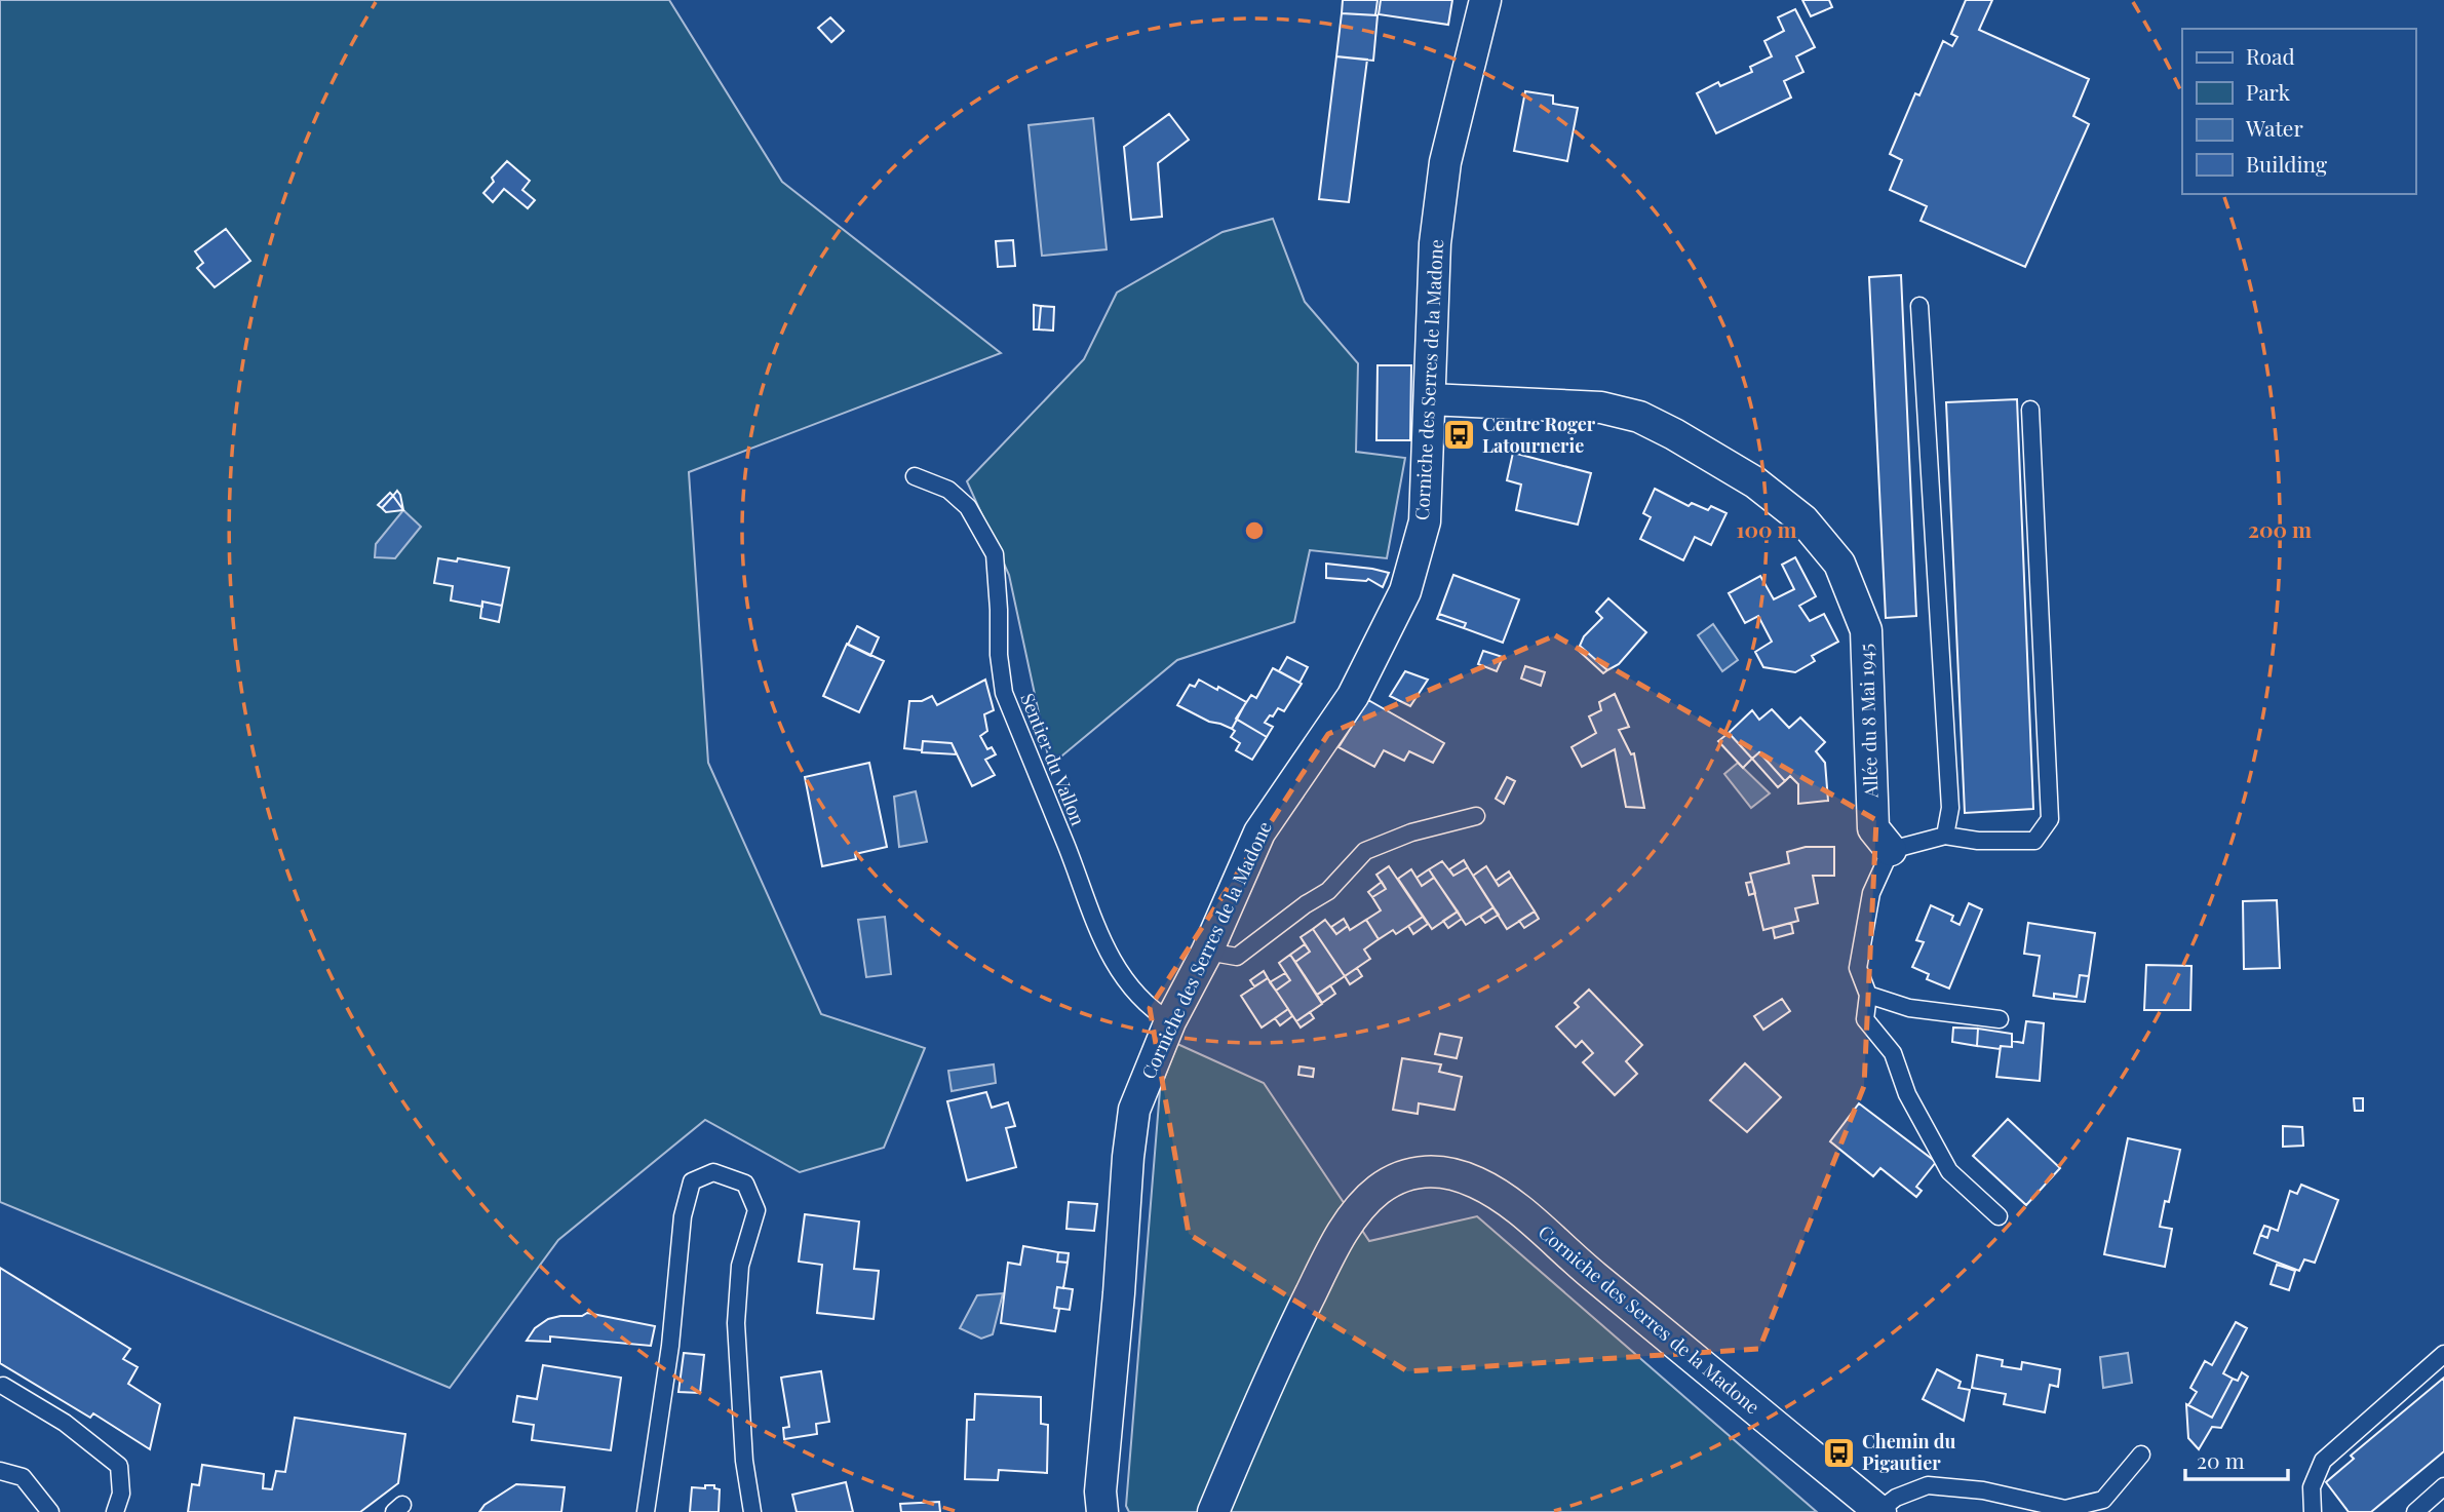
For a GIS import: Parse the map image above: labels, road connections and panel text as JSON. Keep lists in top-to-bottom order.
{
  "streets": {
    "street": ["Corniche des Serres de la Madone", "Allée du 8 Mai 1945"],
    "lane": ["Sentier du Vallon"]
  },
  "crossings": [
    ["Corniche des Serres de la Madone", "Allée du 8 Mai 1945"],
    ["Corniche des Serres de la Madone", "Sentier du Vallon"]
  ],
  "places": {
    "bus stop": ["Centre Roger Latournerie", "Chemin du Pigautier"]
  },
  "legend": [
    "Road",
    "Park",
    "Water",
    "Building"
  ],
  "scale_bar": "20 m",
  "rings": ["100 m", "200 m"]
}
